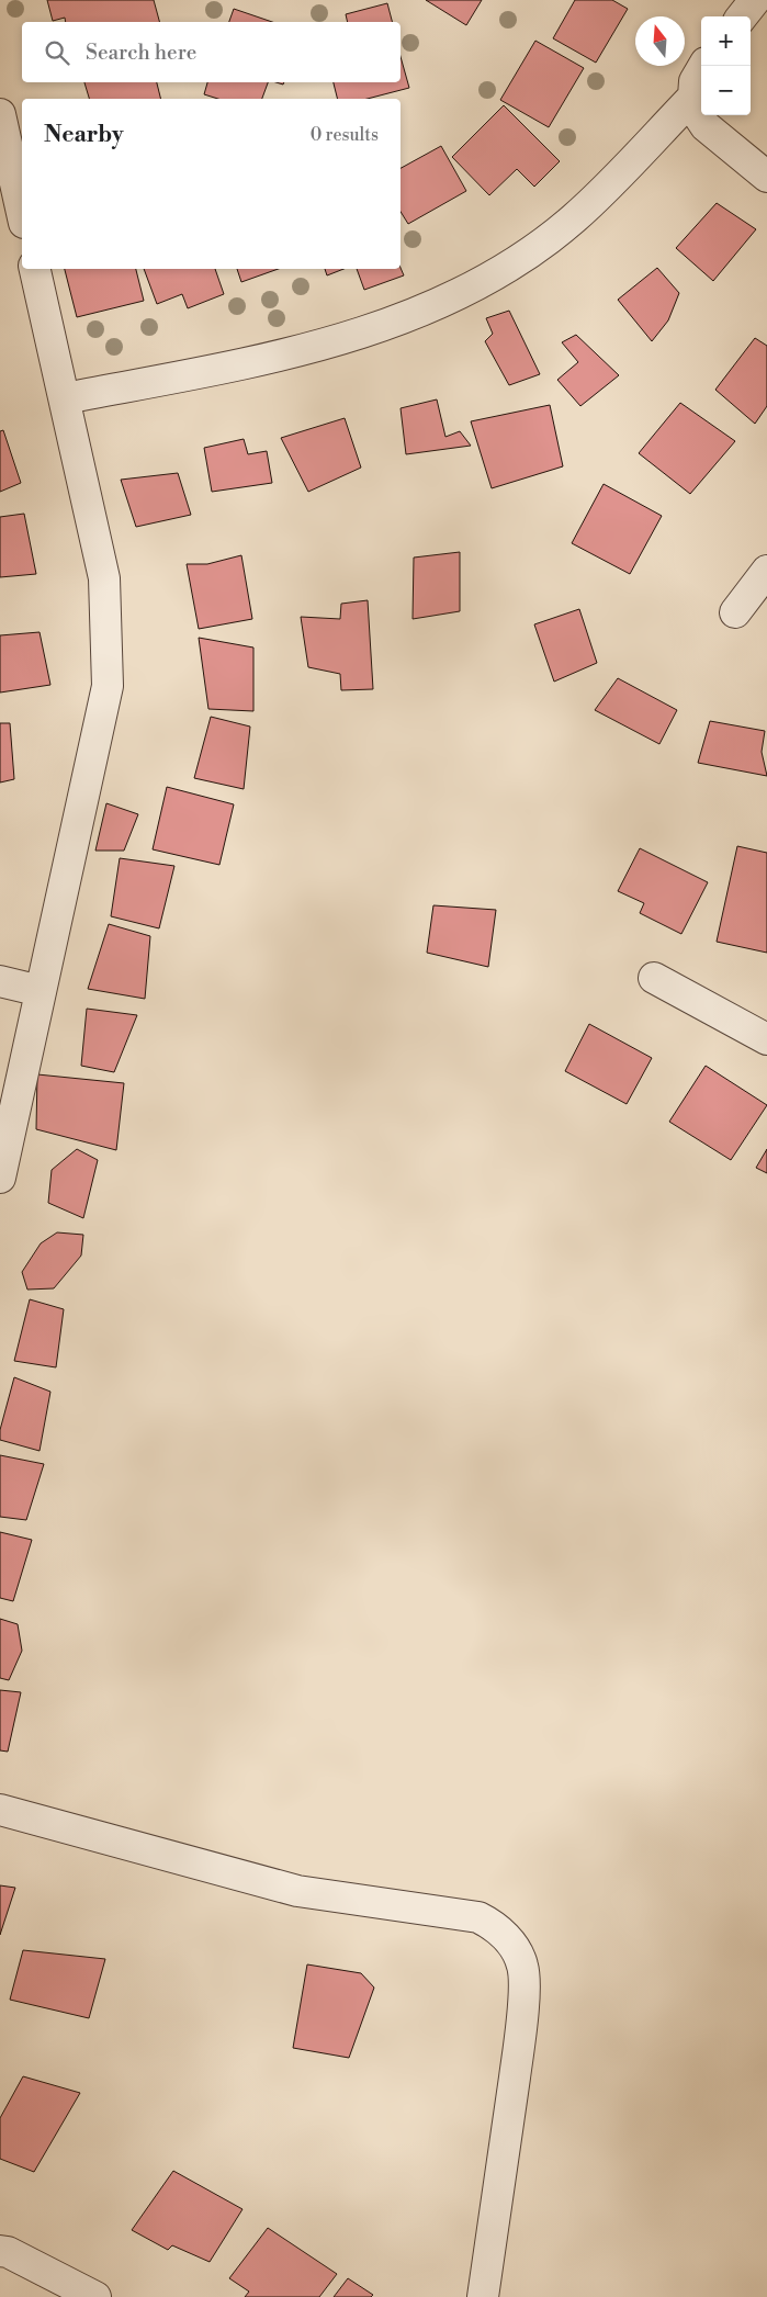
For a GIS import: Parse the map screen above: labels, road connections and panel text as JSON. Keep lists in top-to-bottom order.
{
  "north": "top",
  "page": {
    "map_buttons": ["+", "−"],
    "search": "Search here",
    "heading": ["Nearby", "0 results"]
  }
}
